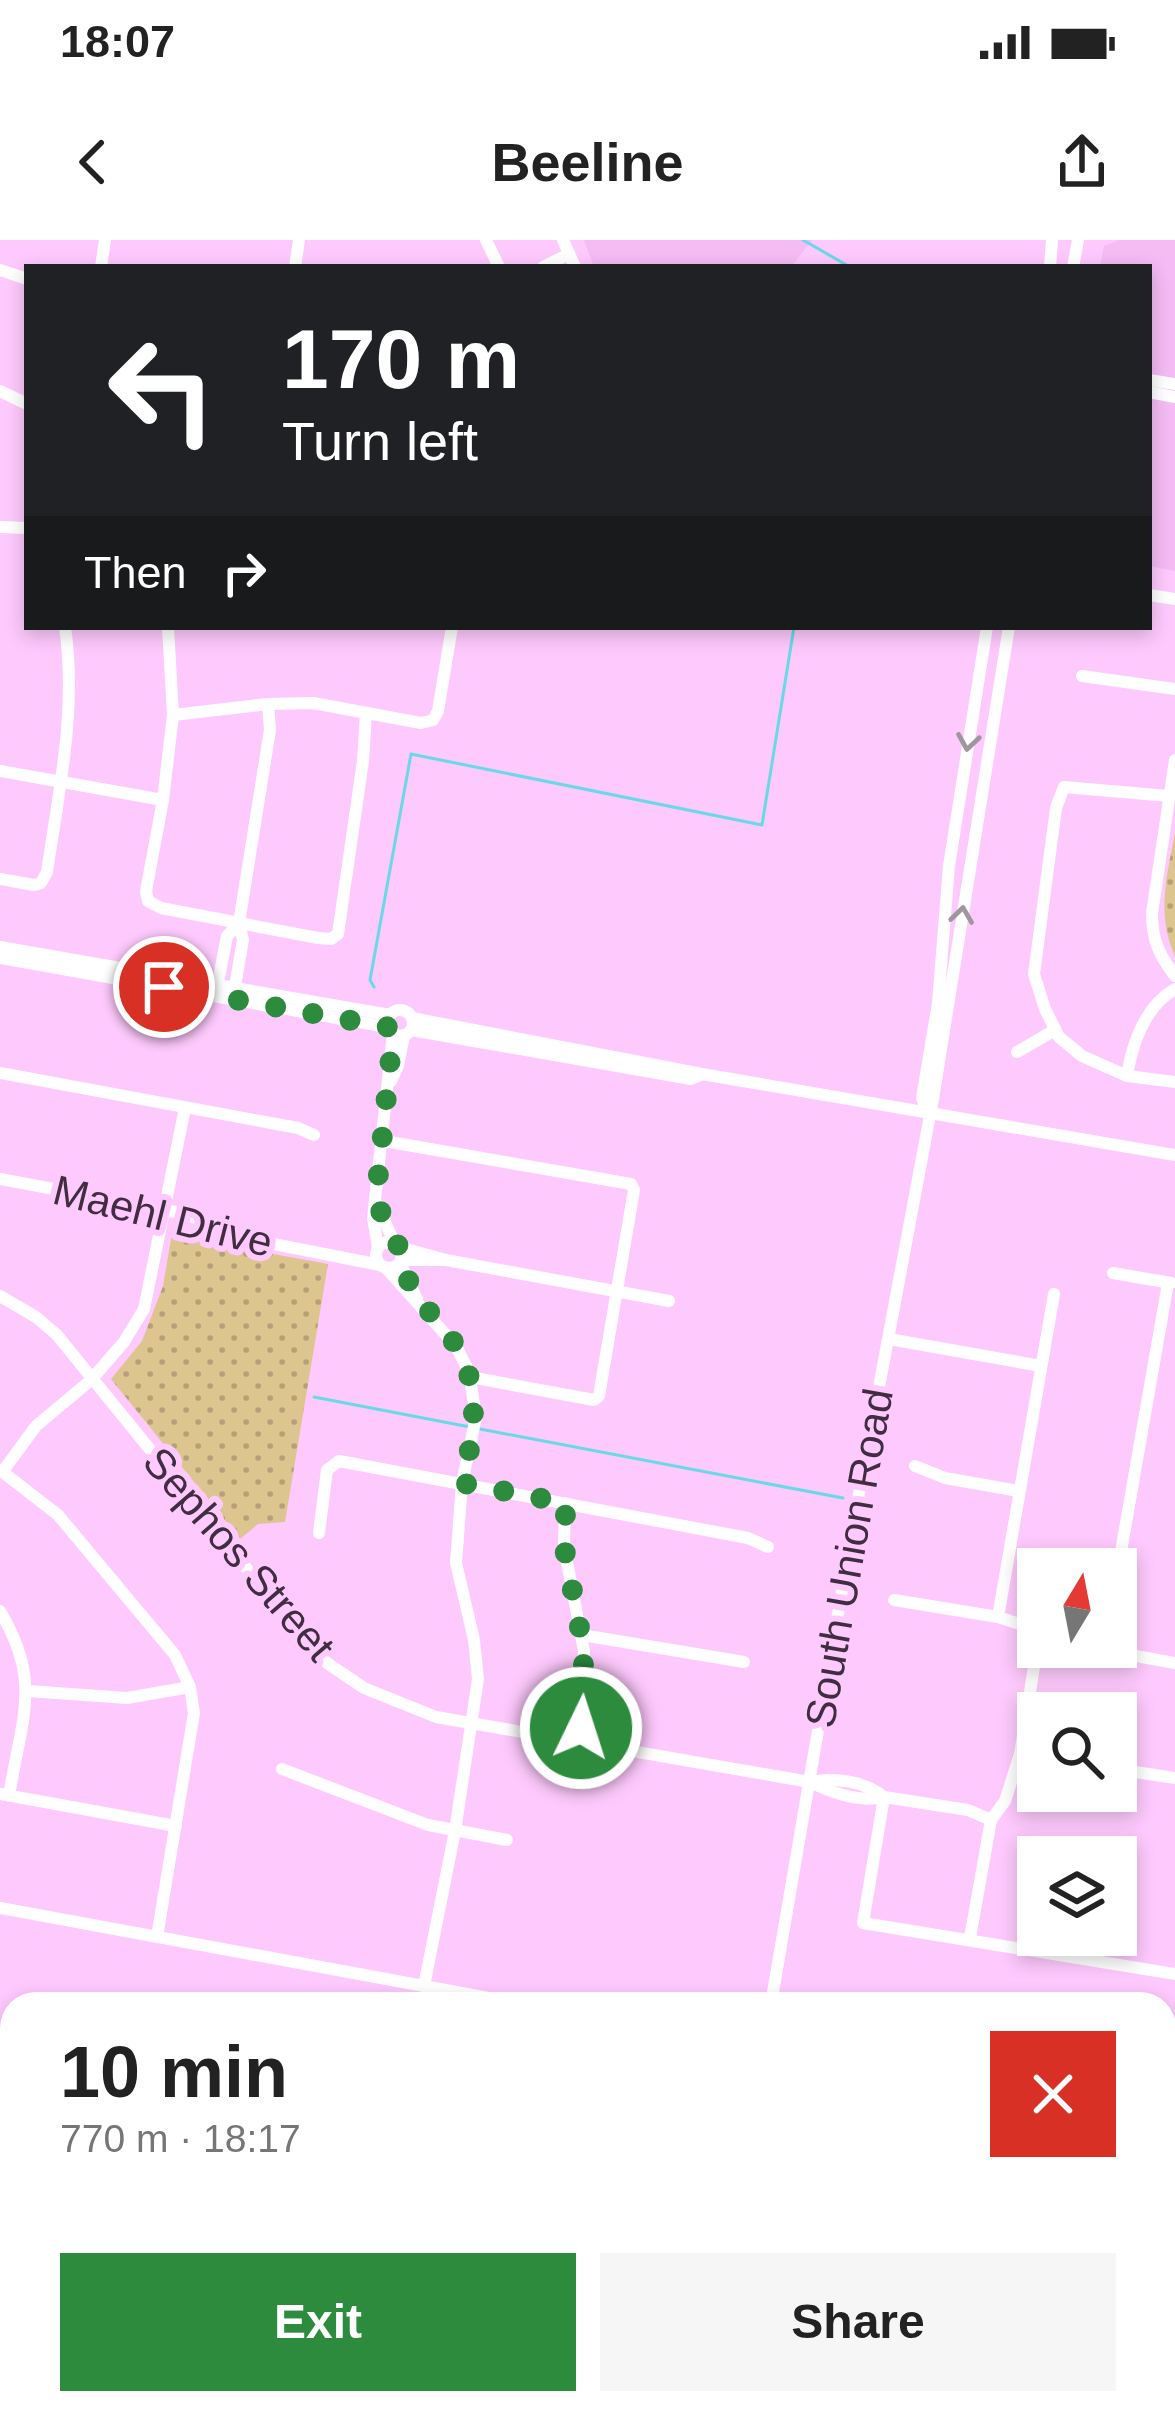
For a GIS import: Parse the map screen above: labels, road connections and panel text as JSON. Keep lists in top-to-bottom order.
{
  "streets": {
    "street": ["Maehl Drive", "Sephos Street", "South Union Road"]
  },
  "crossings": [
    ["Sephos Street", "South Union Road"]
  ],
  "north": "top",
  "page": {
    "status": "18:07",
    "header": "Beeline",
    "turn": ["170 m", "Turn left"],
    "then": "Then",
    "heading": ["10 min", "770 m · 18:17"],
    "buttons": ["Exit", "Share"]
  }
}
